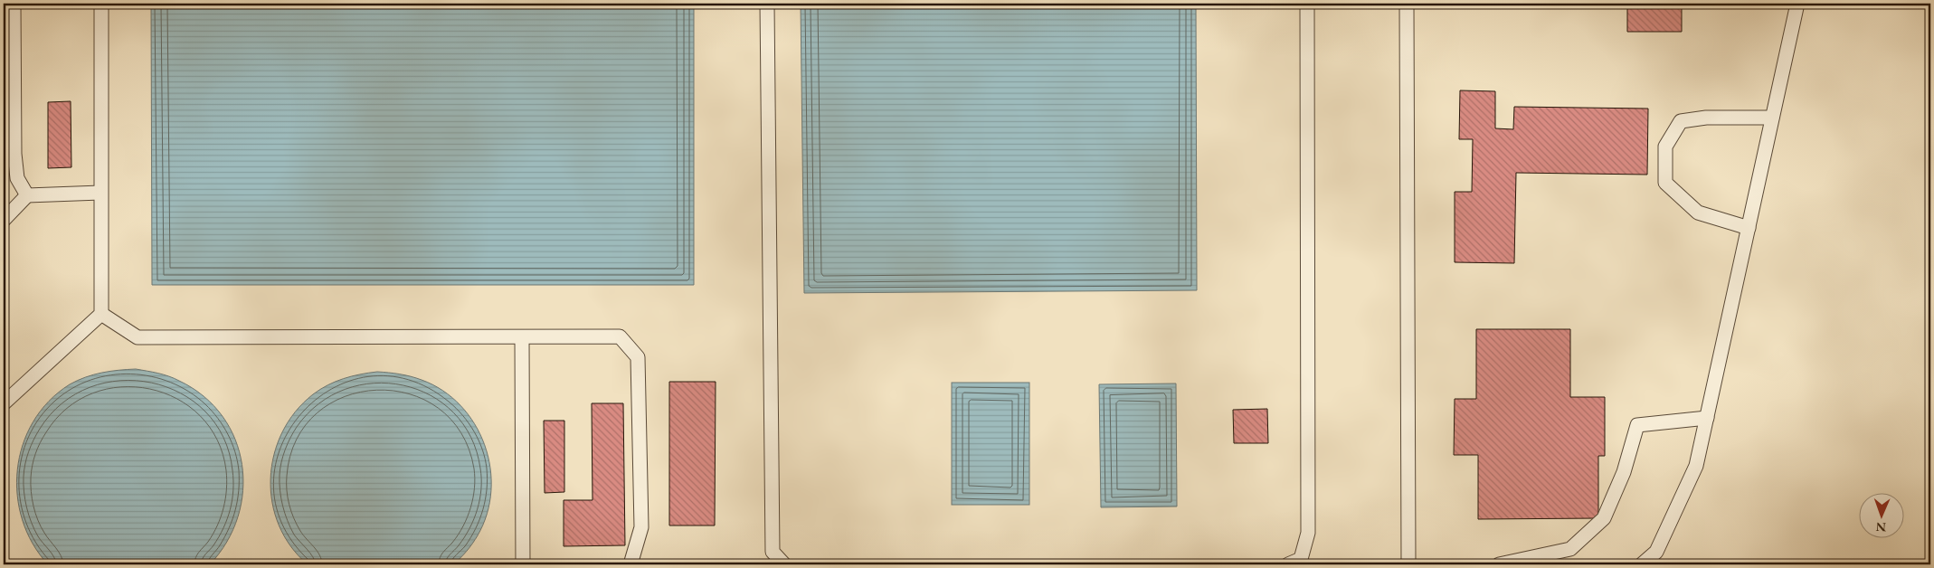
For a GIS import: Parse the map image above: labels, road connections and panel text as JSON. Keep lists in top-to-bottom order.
{
  "north": "bottom"
}
